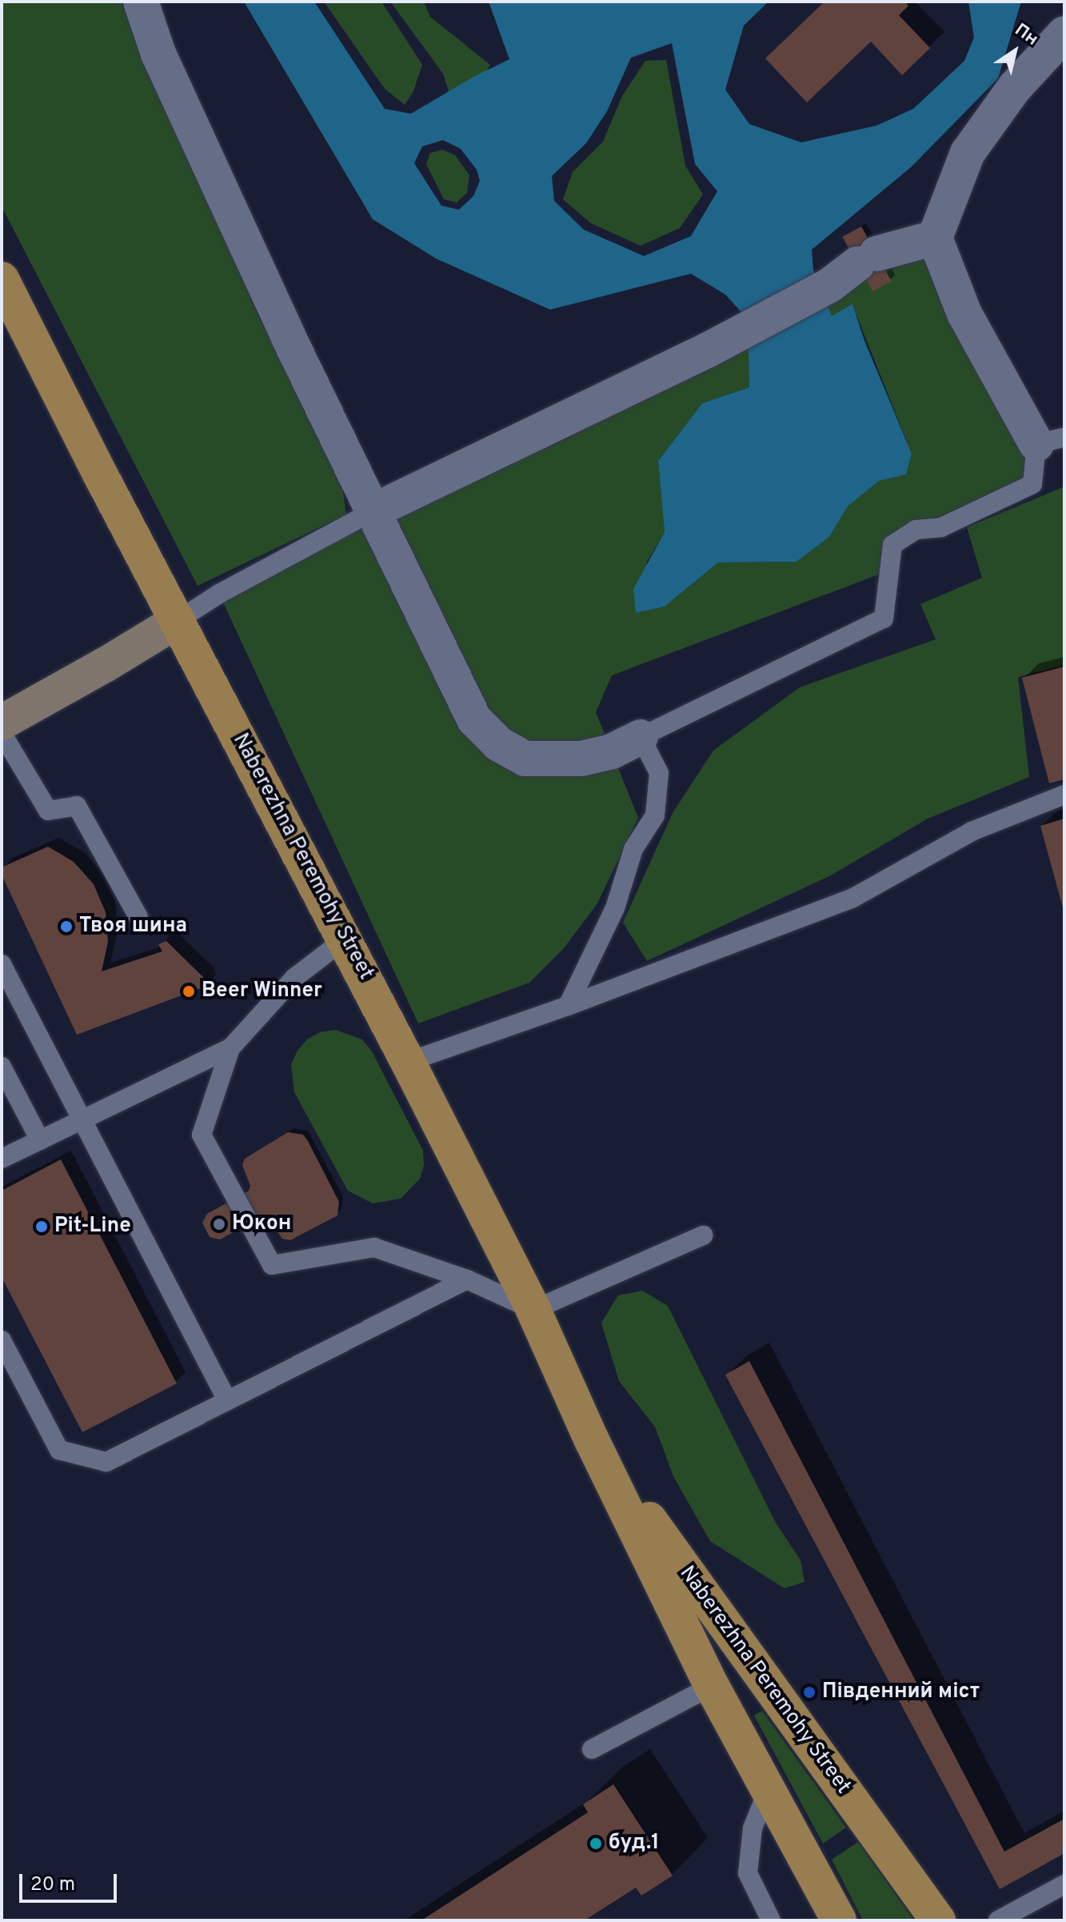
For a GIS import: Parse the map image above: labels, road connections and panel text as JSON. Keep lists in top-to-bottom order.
{
  "streets": {
    "main road": ["Naberezhna Peremohy Street"]
  },
  "places": [
    "Твоя шина",
    "Beer Winner",
    "Юкон",
    "Pit-Line",
    "Південний міст",
    "буд.1"
  ],
  "scale_bar": "20 m",
  "north": "top right"
}
